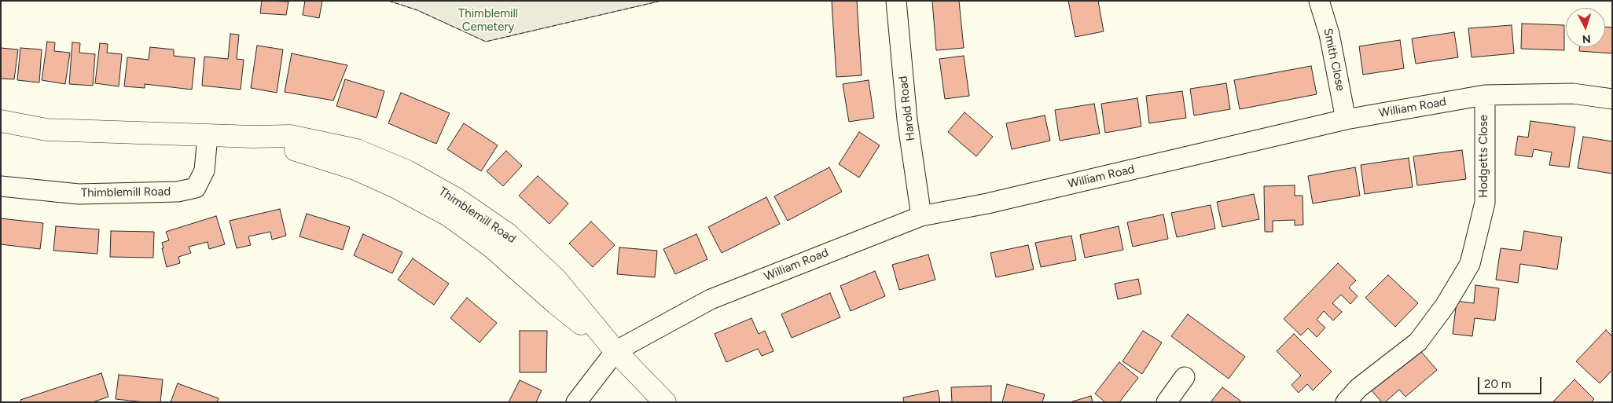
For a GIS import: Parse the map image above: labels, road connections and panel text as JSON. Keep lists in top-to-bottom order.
{
  "streets": {
    "main road": ["Thimblemill Road"],
    "street": [
      "Smith Close",
      "William Road",
      "Harold Road",
      "Hodgetts Close"
    ]
  },
  "crossings": [
    ["Smith Close", "William Road"],
    ["William Road", "Harold Road"],
    ["William Road", "Hodgetts Close"],
    ["William Road", "Thimblemill Road"]
  ],
  "parks": ["Thimblemill Cemetery"],
  "scale_bar": "20 m",
  "north": "bottom"
}
